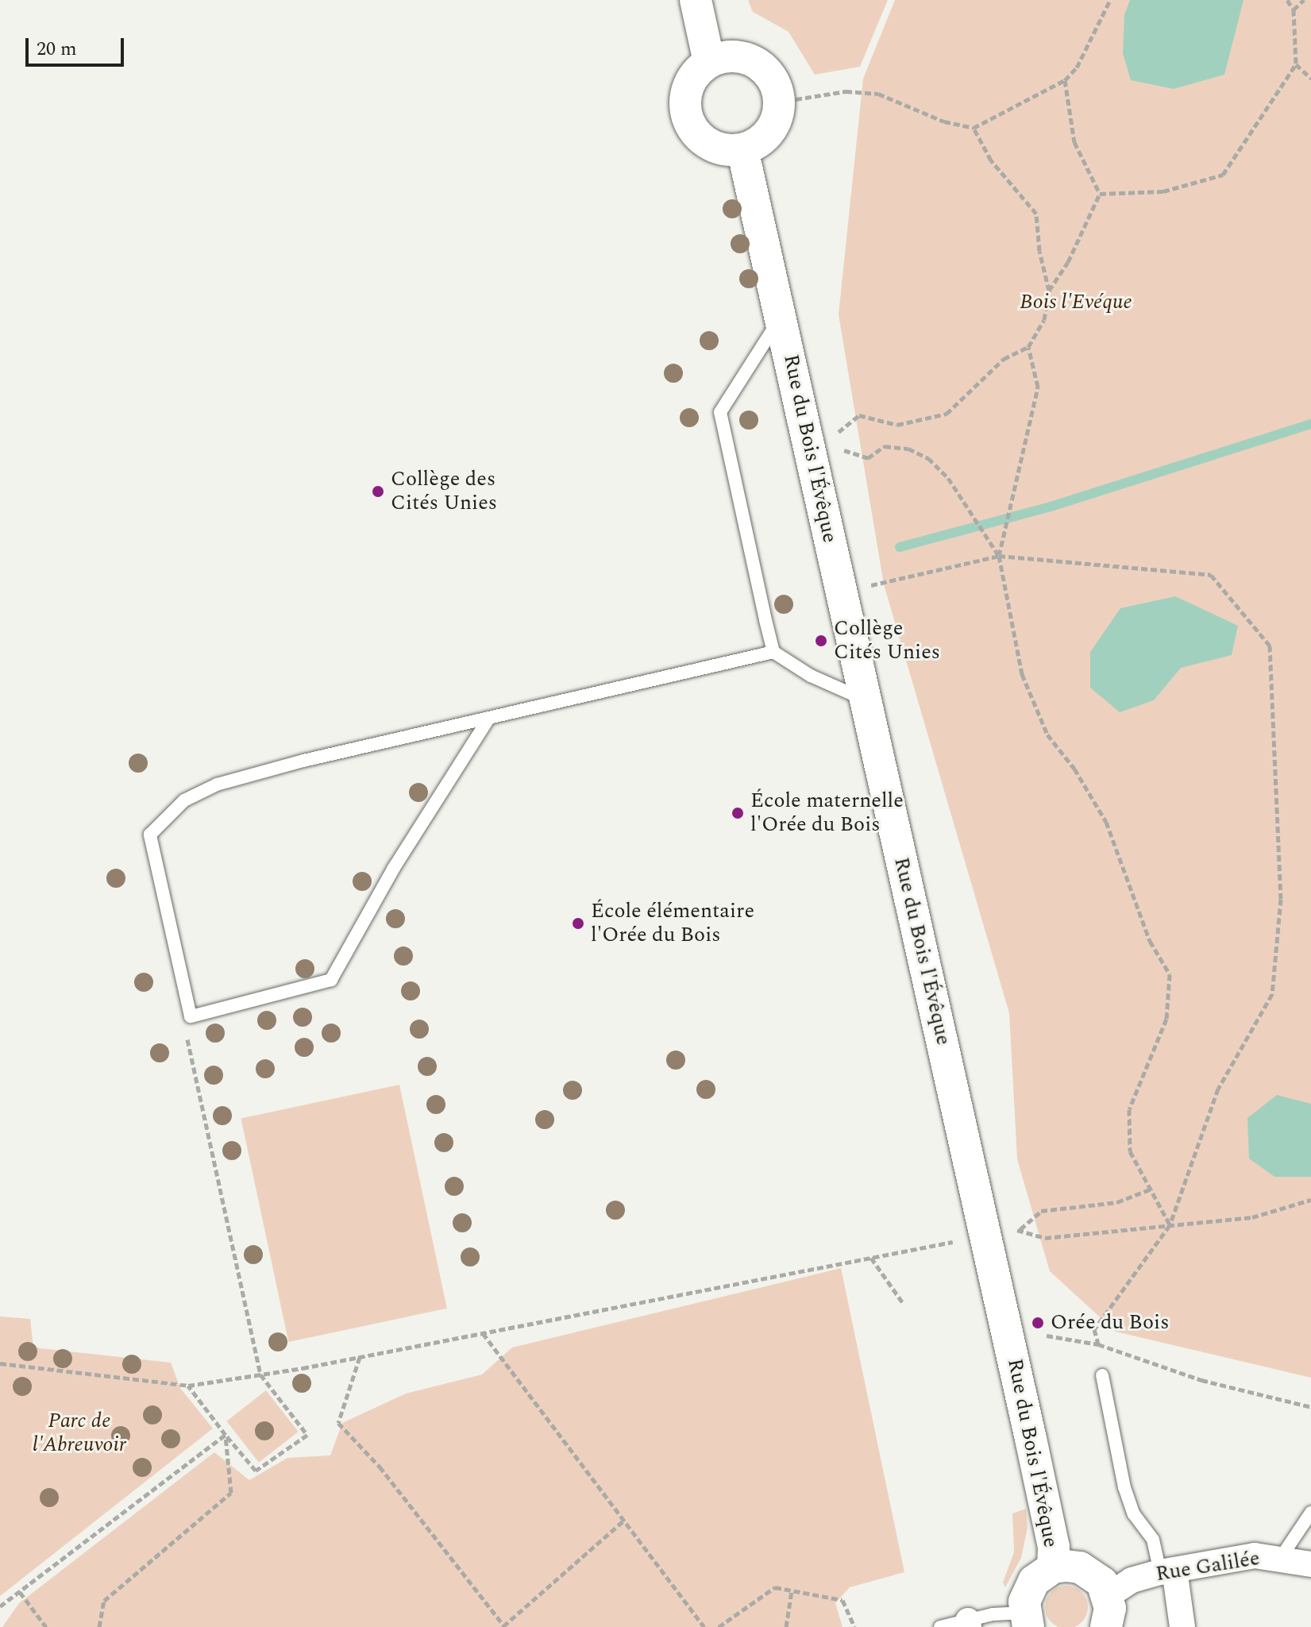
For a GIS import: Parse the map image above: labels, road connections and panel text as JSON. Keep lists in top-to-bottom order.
{
  "streets": {
    "street": ["Rue du Bois l'Évêque", "Rue Galilée"]
  },
  "parks": ["Bois l'Evéque", "Parc de l'Abreuvoir"],
  "places": [
    "Collège des Cités Unies",
    "Collège Cités Unies",
    "École maternelle l'Orée du Bois",
    "École élémentaire l'Orée du Bois",
    "Orée du Bois"
  ],
  "scale_bar": "20 m"
}
